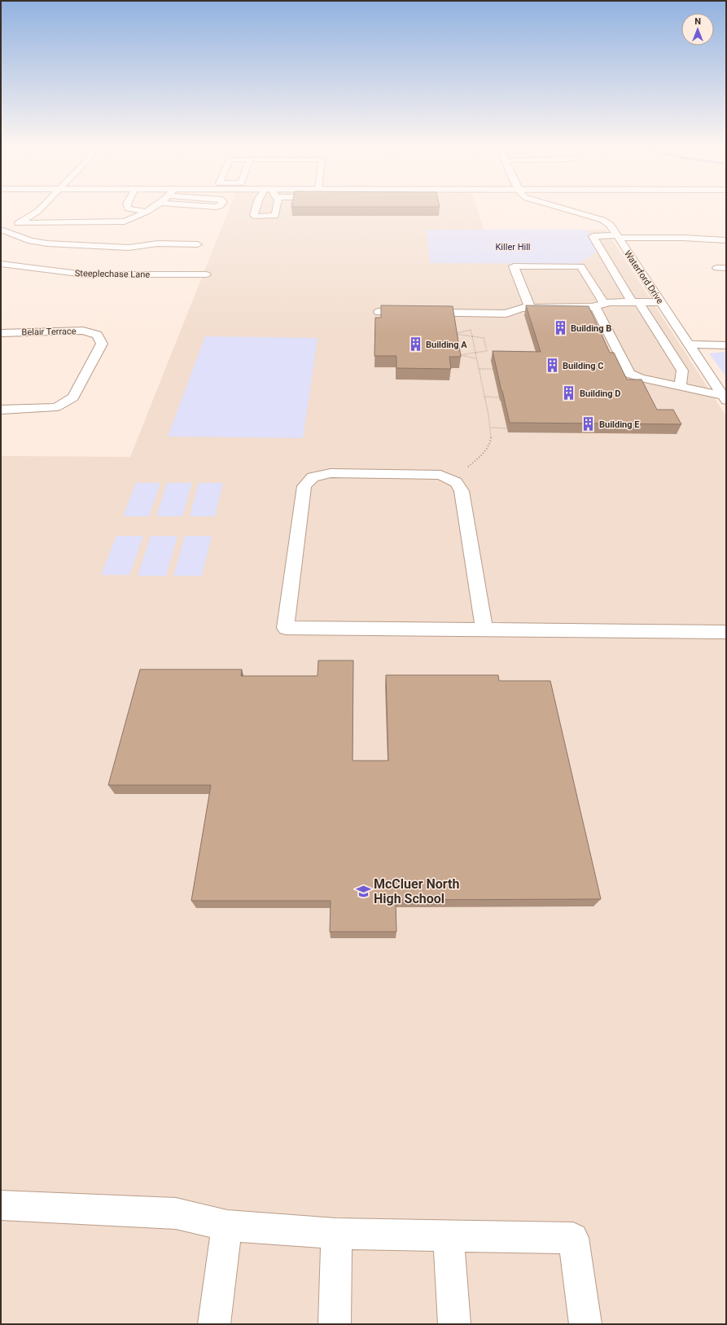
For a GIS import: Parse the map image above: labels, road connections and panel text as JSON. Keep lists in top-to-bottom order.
{
  "streets": {
    "street": ["Steeplechase Lane", "Waterford Drive", "Belair Terrace"]
  },
  "parks": ["Killer Hill"],
  "places": {
    "building": [
      "Building B",
      "Building A",
      "Building C",
      "Building D",
      "Building E"
    ],
    "school or university": ["McCluer North High School"]
  },
  "north": "top"
}
